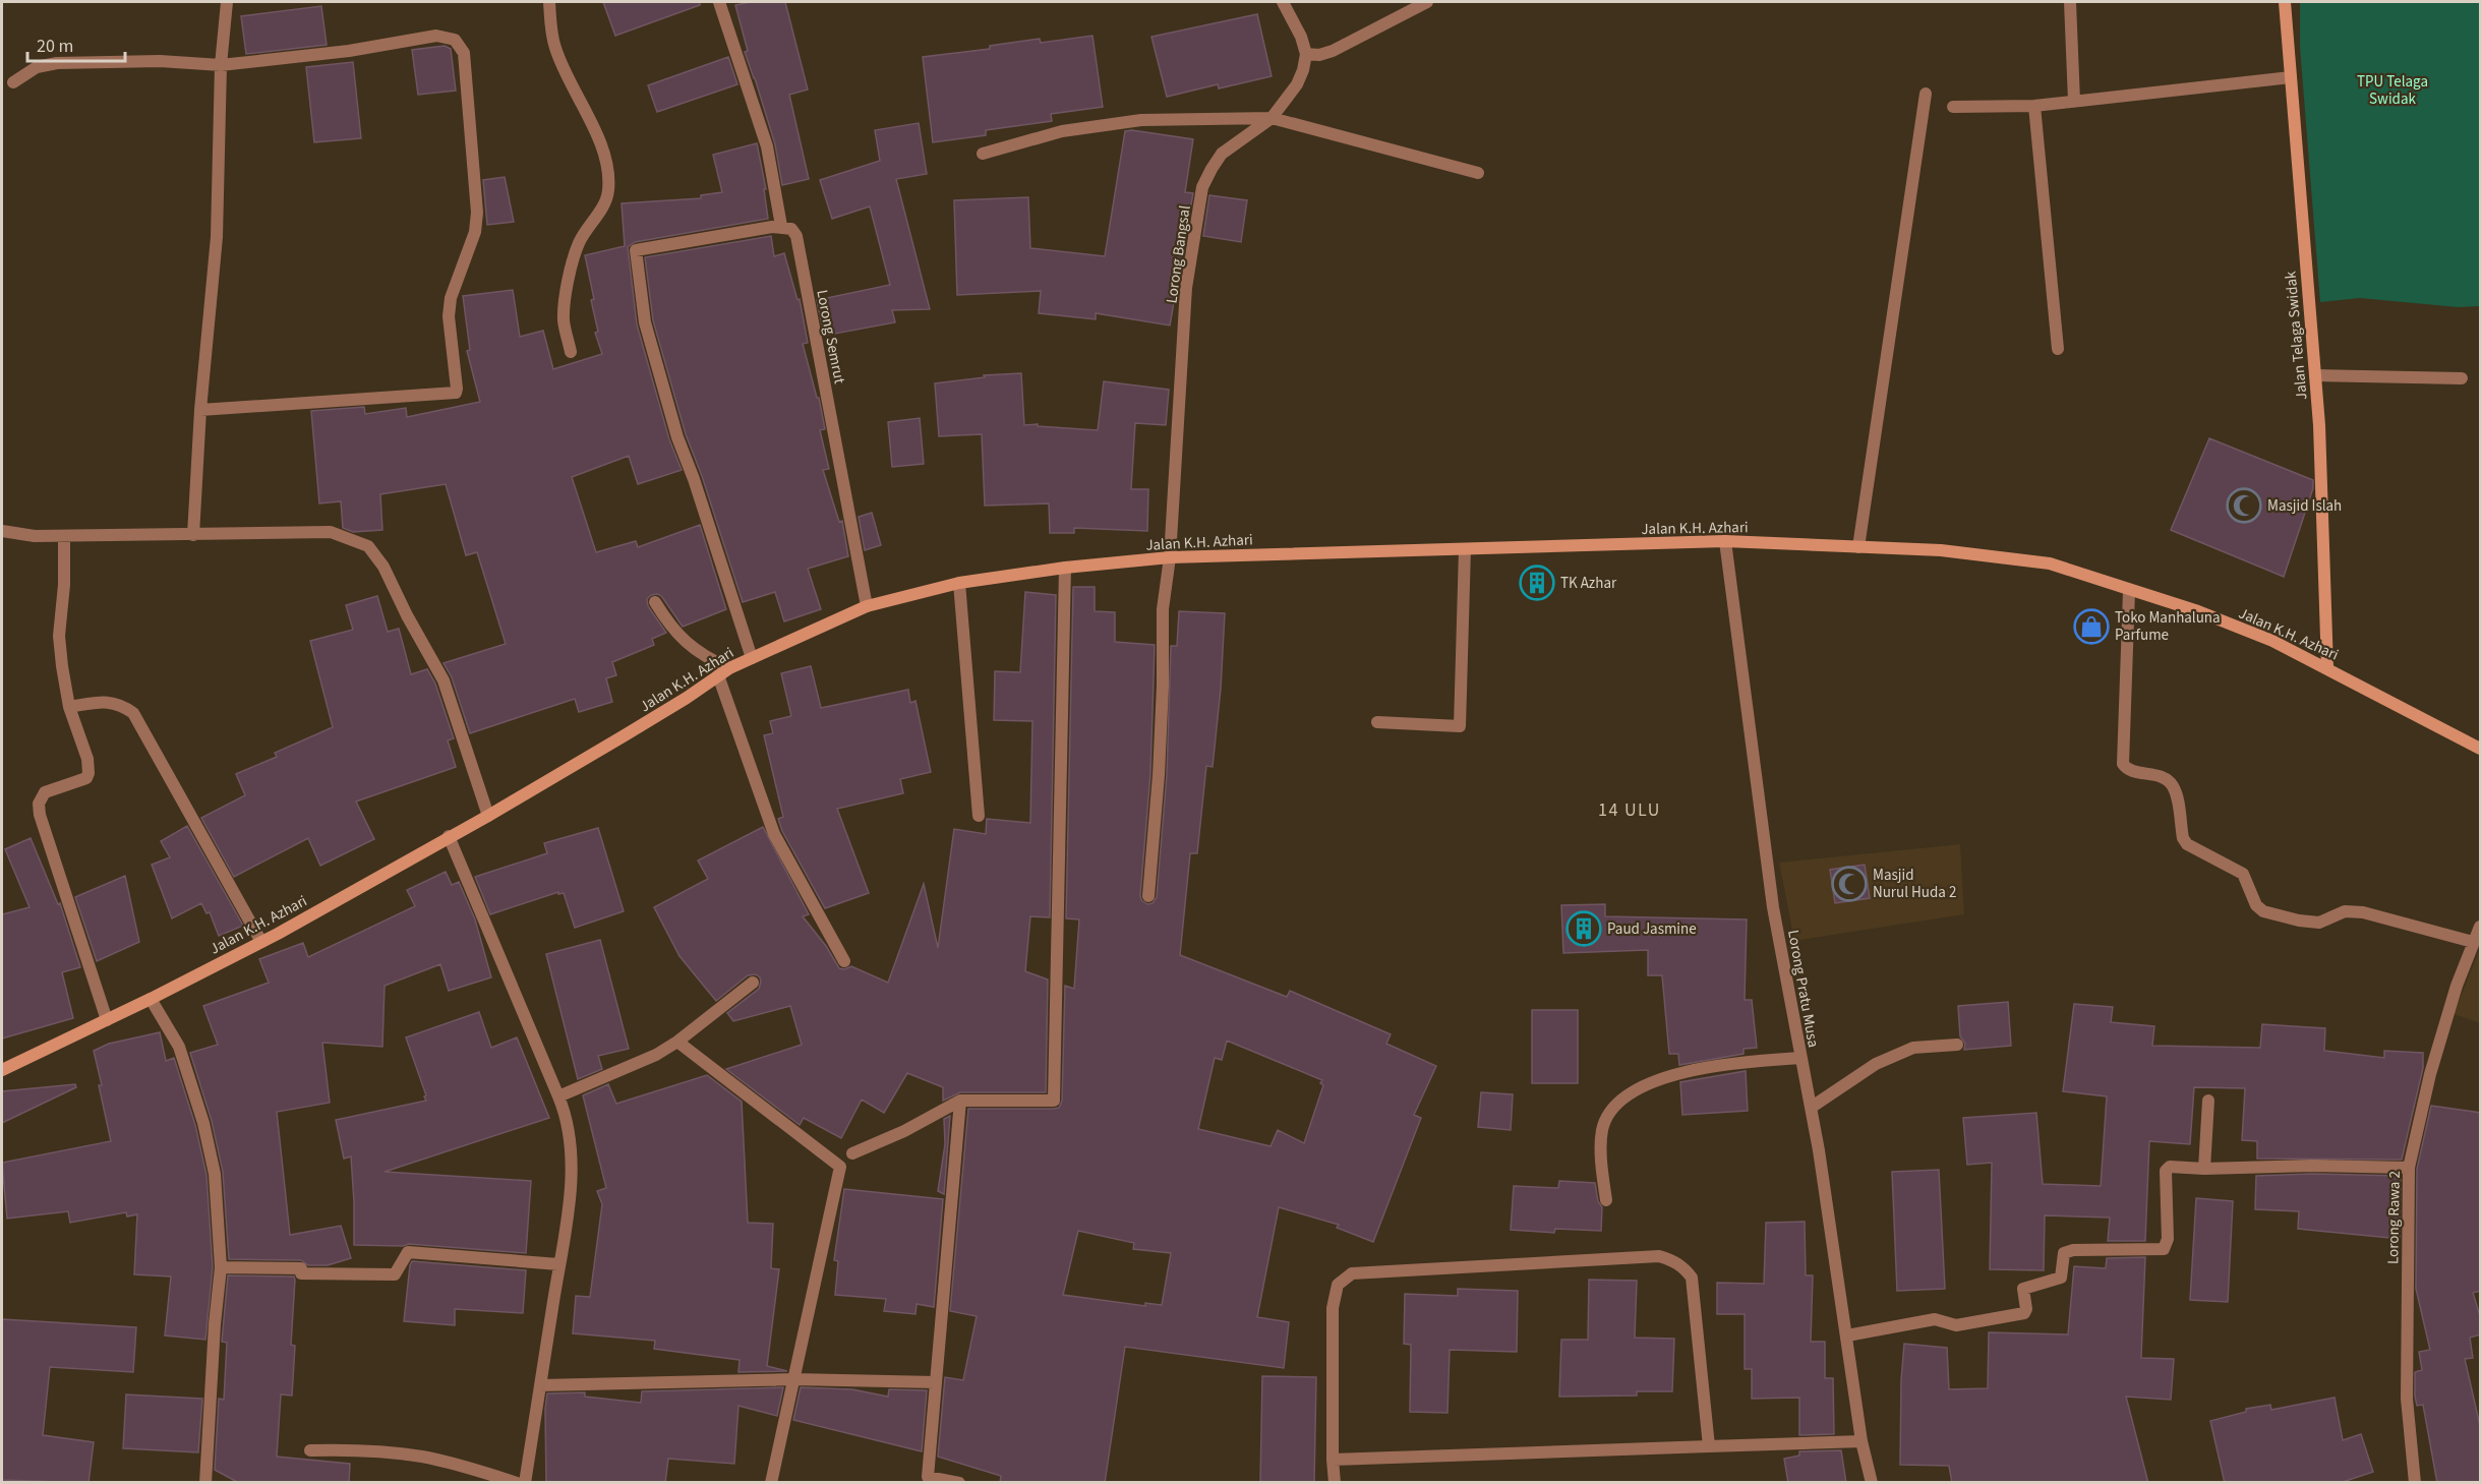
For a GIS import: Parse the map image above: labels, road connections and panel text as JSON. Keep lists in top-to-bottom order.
{
  "streets": {
    "street": [
      "Lorong Bangsal",
      "Jalan Telaga Swidak",
      "Lorong Semrut",
      "Jalan K.H. Azhari",
      "Lorong Pratu Musa",
      "Lorong Rawa 2"
    ]
  },
  "crossings": [
    ["Lorong Bangsal", "Jalan K.H. Azhari"],
    ["Jalan Telaga Swidak", "Jalan K.H. Azhari"],
    ["Lorong Semrut", "Jalan K.H. Azhari"],
    ["Jalan K.H. Azhari", "Lorong Pratu Musa"]
  ],
  "districts": ["14 ULU"],
  "parks": ["TPU Telaga Swidak"],
  "places": {
    "mosque": ["Masjid Islah", "Masjid Nurul Huda 2"],
    "building": ["TK Azhar", "Paud Jasmine"],
    "shop": ["Toko Manhaluna Parfume"]
  },
  "scale_bar": "20 m"
}
